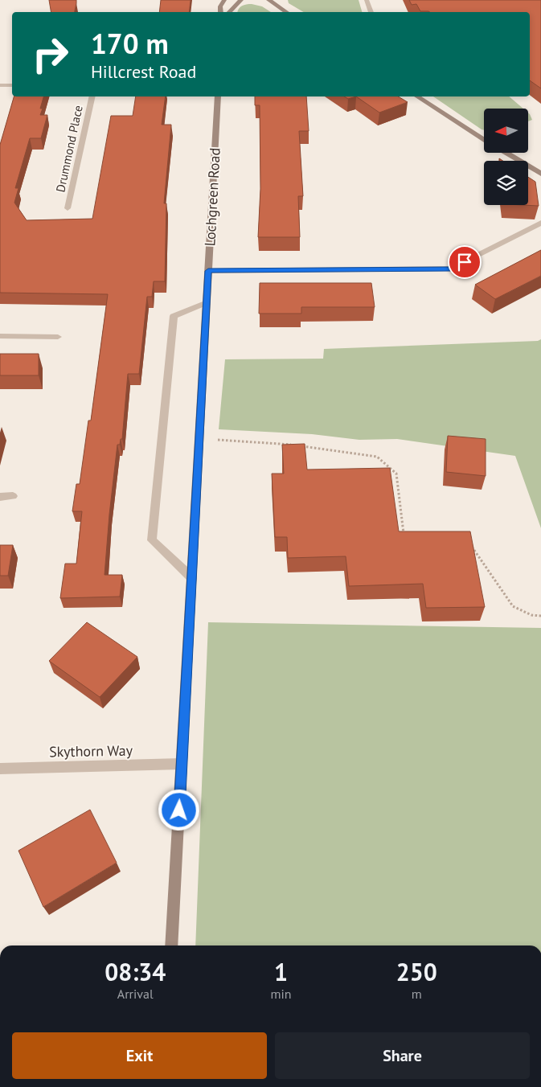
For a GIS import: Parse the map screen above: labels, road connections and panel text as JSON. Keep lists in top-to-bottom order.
{
  "streets": {
    "street": ["Drummond Place", "Lochgreen Road", "Skythorn Way"]
  },
  "crossings": [
    ["Lochgreen Road", "Skythorn Way"]
  ],
  "north": "left",
  "page": {
    "turn": ["170 m", "Hillcrest Road"],
    "eta": [
      "08:34",
      "Arrival",
      "1",
      "min",
      "250",
      "m"
    ],
    "buttons": ["Exit", "Share"]
  }
}
